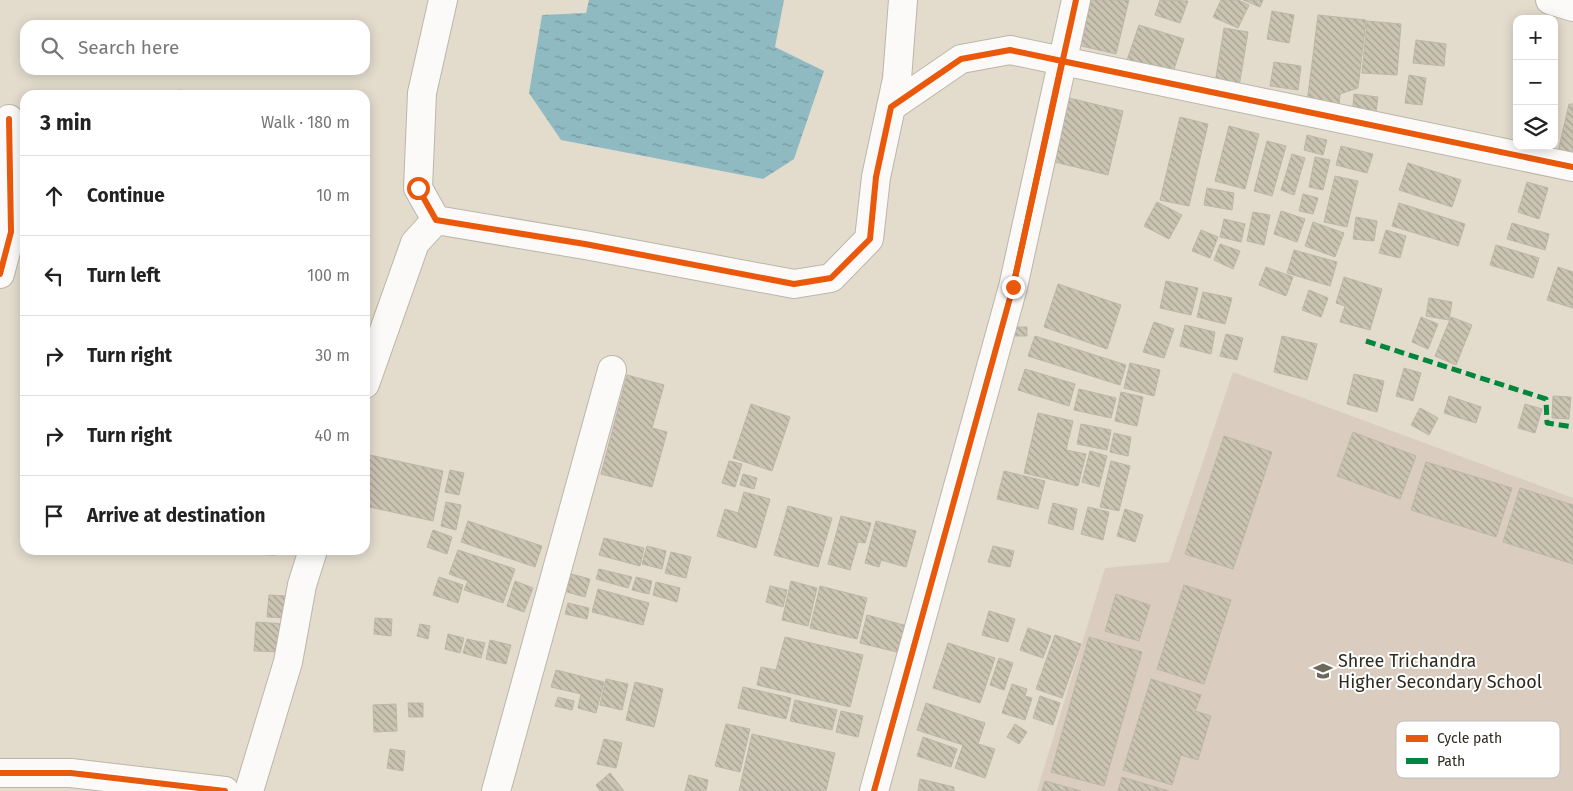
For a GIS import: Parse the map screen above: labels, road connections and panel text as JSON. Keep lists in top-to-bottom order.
{
  "places": {
    "school or university": ["Shree Trichandra Higher Secondary School"]
  },
  "legend": ["Cycle path", "Path"],
  "page": {
    "map_buttons": ["+", "−"],
    "search": "Search here",
    "heading": ["3 min", "Walk · 180 m"],
    "list": [
      ["Continue", "10 m"],
      ["Turn left", "100 m"],
      ["Turn right", "30 m"],
      ["Turn right", "40 m"],
      "Arrive at destination"
    ]
  }
}
